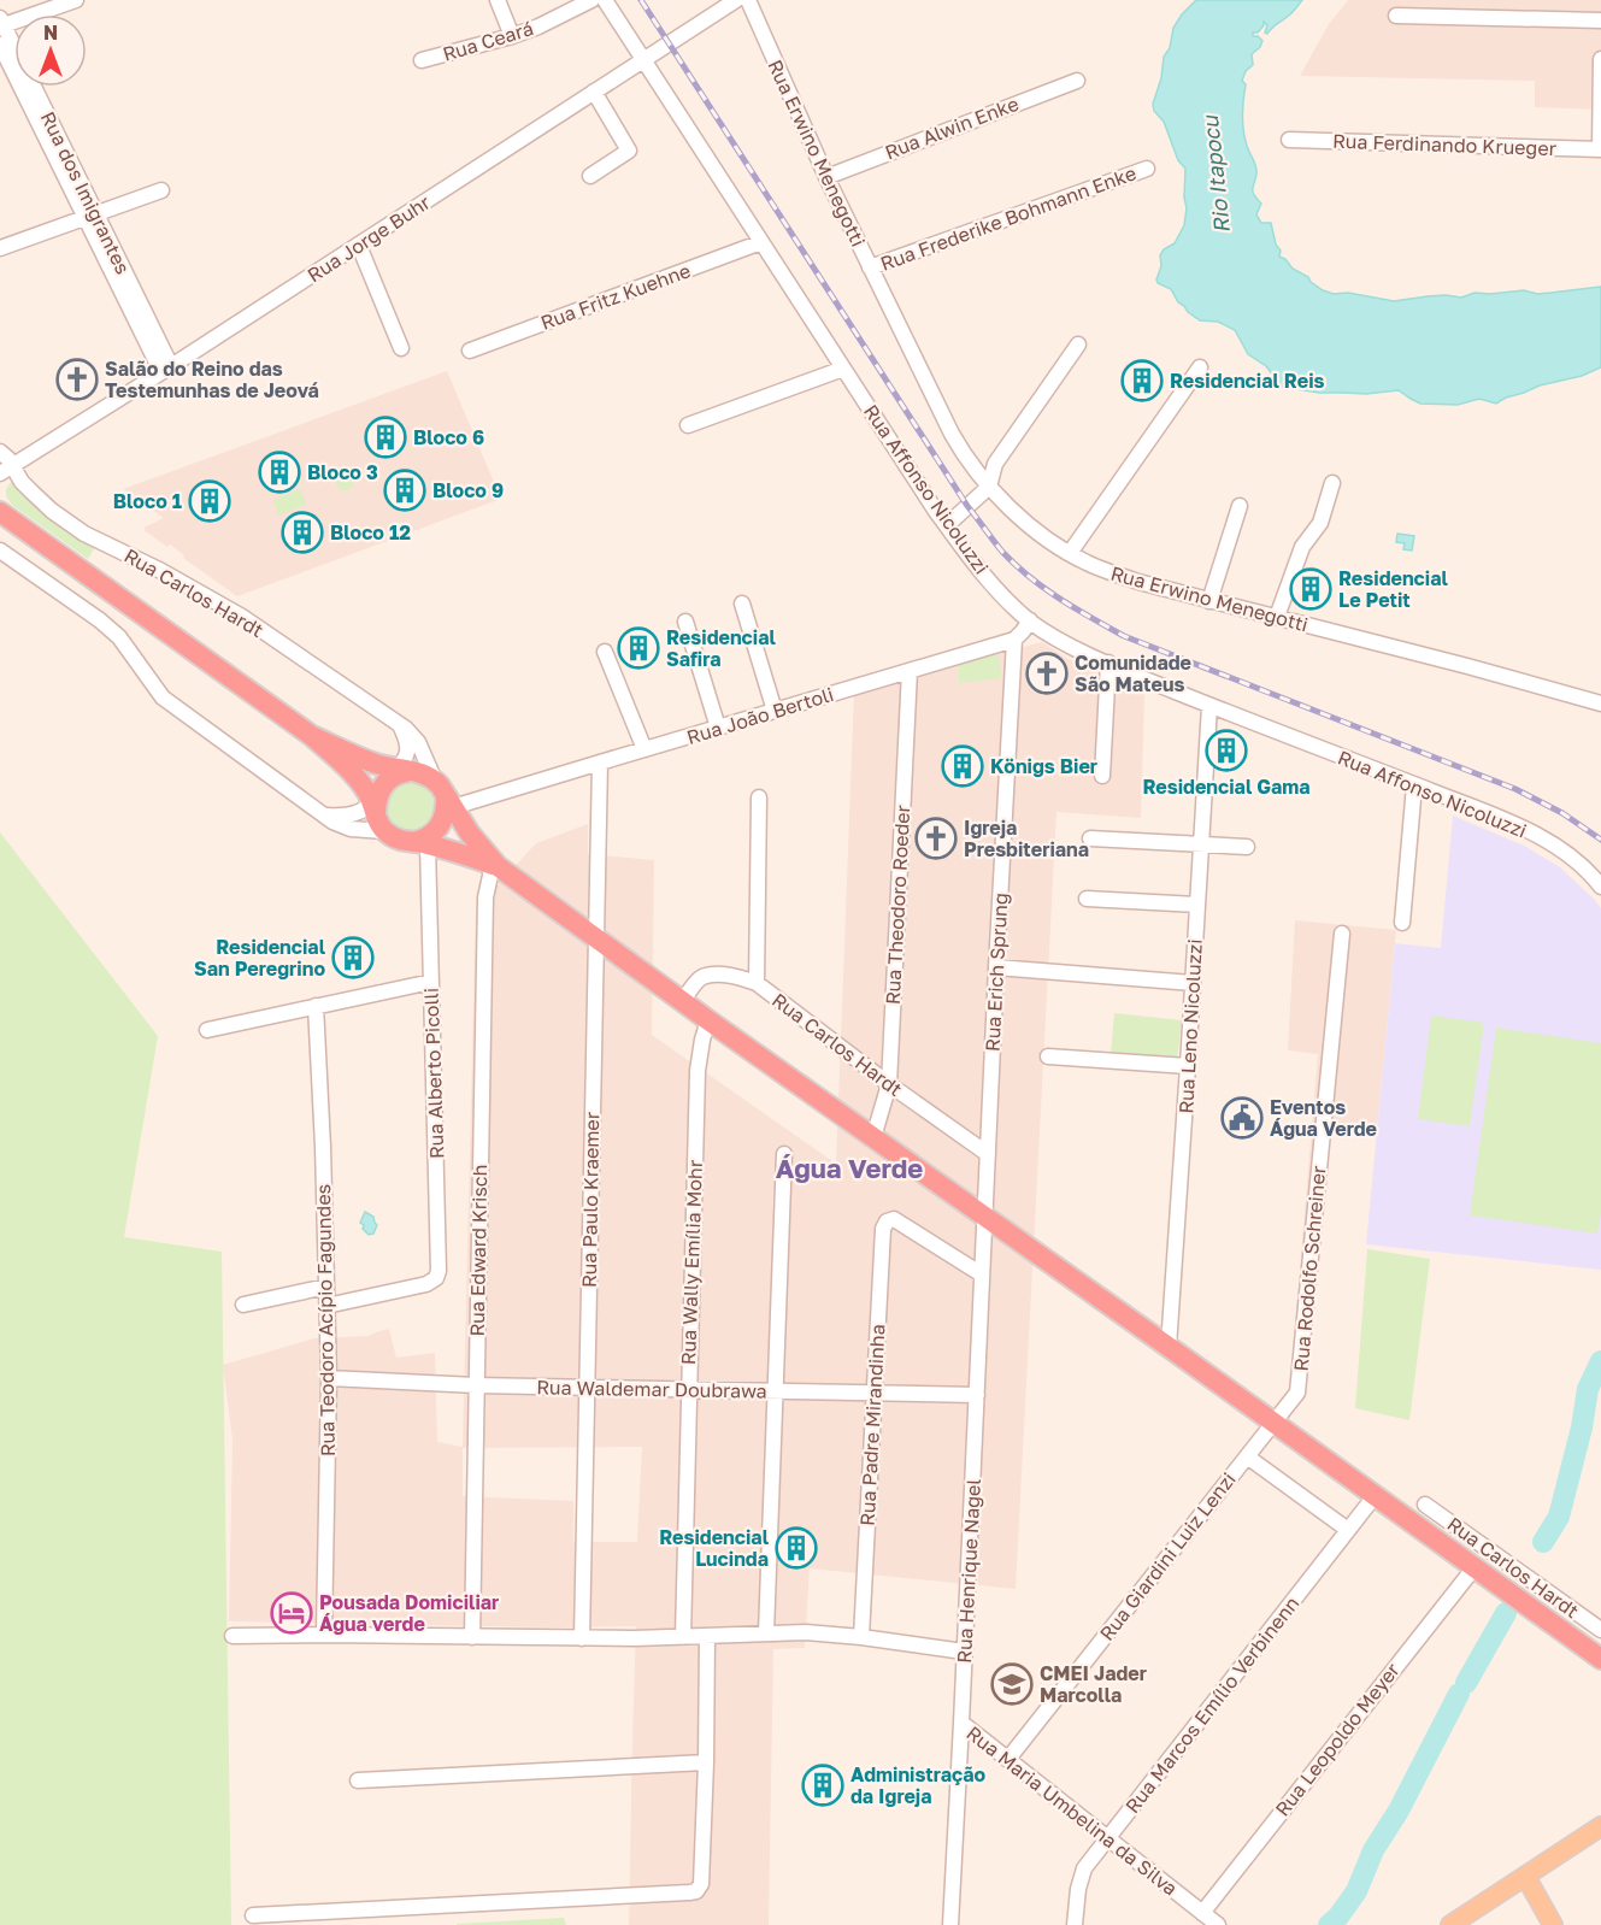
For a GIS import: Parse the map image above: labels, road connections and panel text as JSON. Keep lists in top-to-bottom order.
{
  "streets": {
    "street": [
      "Rua Ceará",
      "Rua Alwin Enke",
      "Rua Ferdinando Krueger",
      "Rua Erwino Menegotti",
      "Rua dos Imigrantes",
      "Rua Frederike Bohmann Enke",
      "Rua Jorge Buhr",
      "Rua Fritz Kuehne",
      "Rua Affonso Nicoluzzi",
      "Rua Carlos Hardt",
      "Rua João Bertoli",
      "Rua Theodoro Roeder",
      "Rua Erich Sprung",
      "Rua Leno Nicoluzzi",
      "Rua Alberto Picolli",
      "Rua Paulo Kraemer",
      "Rua Edward Krisch",
      "Rua Wally Emília Mohr",
      "Rua Rodolfo Schreiner",
      "Rua Teodoro Acípio Fagundes",
      "Rua Waldemar Doubrawa",
      "Rua Padre Mirandinha",
      "Rua Giardini Luiz Lenzi",
      "Rua Henrique Nagel",
      "Rua Marcos Emílio Verbinenn",
      "Rua Leopoldo Meyer",
      "Rua Maria Umbelina da Silva"
    ]
  },
  "crossings": [
    ["Rua Alwin Enke", "Rua Erwino Menegotti"],
    ["Rua Erwino Menegotti", "Rua Frederike Bohmann Enke"],
    ["Rua dos Imigrantes", "Rua Jorge Buhr"],
    ["Rua Jorge Buhr", "Rua Affonso Nicoluzzi"],
    ["Rua Jorge Buhr", "Rua Carlos Hardt"],
    ["Rua Fritz Kuehne", "Rua Affonso Nicoluzzi"],
    ["Rua Affonso Nicoluzzi", "Rua Leno Nicoluzzi"],
    ["Rua Carlos Hardt", "Rua João Bertoli"],
    ["Rua Carlos Hardt", "Rua Theodoro Roeder"],
    ["Rua Carlos Hardt", "Rua Erich Sprung"],
    ["Rua Carlos Hardt", "Rua Alberto Picolli"],
    ["Rua João Bertoli", "Rua Theodoro Roeder"],
    ["Rua João Bertoli", "Rua Erich Sprung"],
    ["Rua João Bertoli", "Rua Alberto Picolli"],
    ["Rua João Bertoli", "Rua Paulo Kraemer"],
    ["Rua Erich Sprung", "Rua Henrique Nagel"],
    ["Rua Alberto Picolli", "Rua Teodoro Acípio Fagundes"],
    ["Rua Paulo Kraemer", "Rua Waldemar Doubrawa"],
    ["Rua Edward Krisch", "Rua Waldemar Doubrawa"],
    ["Rua Wally Emília Mohr", "Rua Waldemar Doubrawa"],
    ["Rua Rodolfo Schreiner", "Rua Giardini Luiz Lenzi"],
    ["Rua Teodoro Acípio Fagundes", "Rua Waldemar Doubrawa"],
    ["Rua Waldemar Doubrawa", "Rua Padre Mirandinha"],
    ["Rua Waldemar Doubrawa", "Rua Henrique Nagel"],
    ["Rua Padre Mirandinha", "Rua Henrique Nagel"],
    ["Rua Giardini Luiz Lenzi", "Rua Maria Umbelina da Silva"],
    ["Rua Henrique Nagel", "Rua Maria Umbelina da Silva"],
    ["Rua Marcos Emílio Verbinenn", "Rua Maria Umbelina da Silva"],
    ["Rua Leopoldo Meyer", "Rua Maria Umbelina da Silva"]
  ],
  "districts": ["Água Verde"],
  "water": ["Rio Itapocu"],
  "places": {
    "church": ["Salão do Reino das Testemunhas de Jeová", "Comunidade São Mateus", "Igreja Presbiteriana"],
    "building": [
      "Residencial Reis",
      "Bloco 6",
      "Bloco 3",
      "Bloco 9",
      "Bloco 1",
      "Bloco 12",
      "Residencial Le Petit",
      "Residencial Safira",
      "Residencial Gama",
      "Königs Bier",
      "Residencial San Peregrino",
      "Residencial Lucinda",
      "Administração da Igreja"
    ],
    "public building": ["Eventos Água Verde"],
    "hotel": ["Pousada Domiciliar Água verde"],
    "school or university": ["CMEI Jader Marcolla"]
  },
  "north": "top"
}
